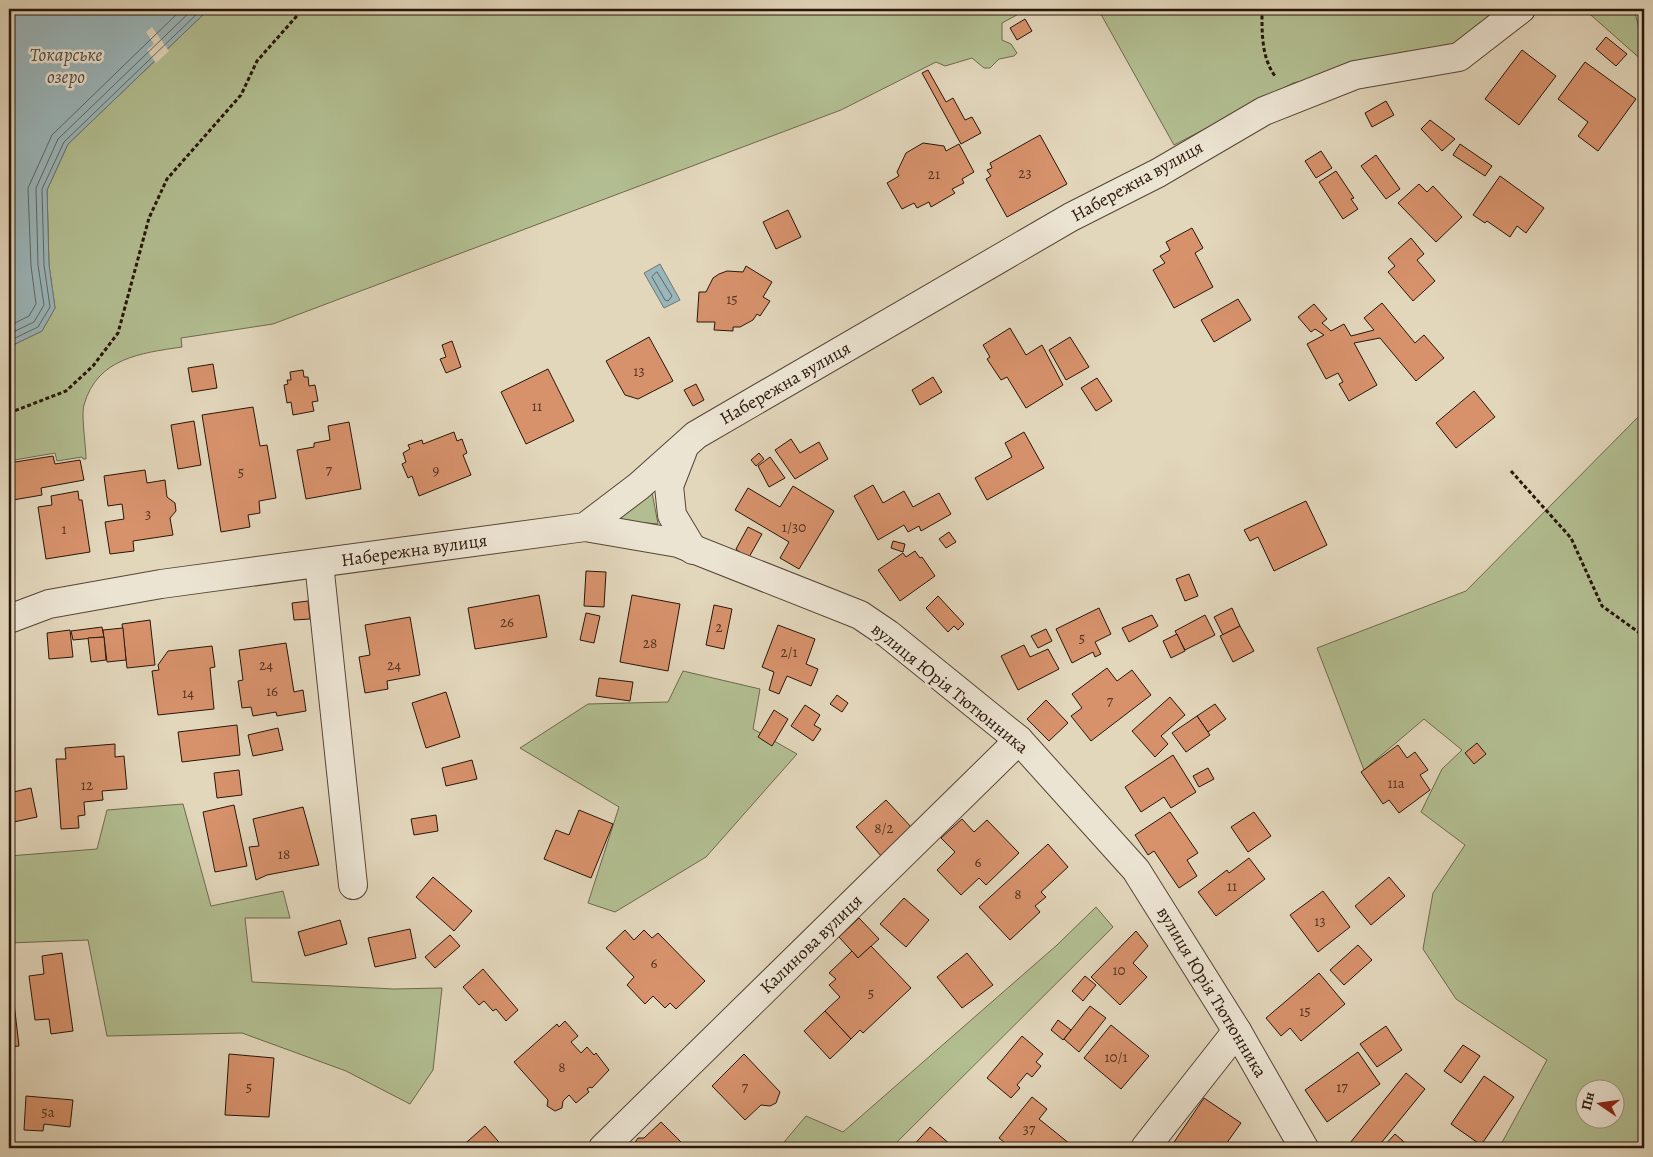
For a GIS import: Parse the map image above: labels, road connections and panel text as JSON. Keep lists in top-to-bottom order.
{
  "streets": {
    "street": ["Набережна вулиця", "вулиця Юрія Тютюнника", "Калинова вулиця"]
  },
  "crossings": [
    ["Набережна вулиця", "вулиця Юрія Тютюнника"],
    ["вулиця Юрія Тютюнника", "Калинова вулиця"]
  ],
  "water": ["Токарське озеро"],
  "house_numbers": [
    "23",
    "21",
    "15",
    "13",
    "11",
    "7",
    "9",
    "5",
    "3",
    "1/30",
    "1",
    "26",
    "2",
    "5",
    "28",
    "2/1",
    "24",
    "24",
    "16",
    "14",
    "7",
    "11а",
    "12",
    "8/2",
    "18",
    "6",
    "11",
    "8",
    "13",
    "6",
    "10",
    "5",
    "15",
    "10/1",
    "8",
    "5",
    "7",
    "17",
    "5а",
    "37"
  ],
  "north": "left"
}
